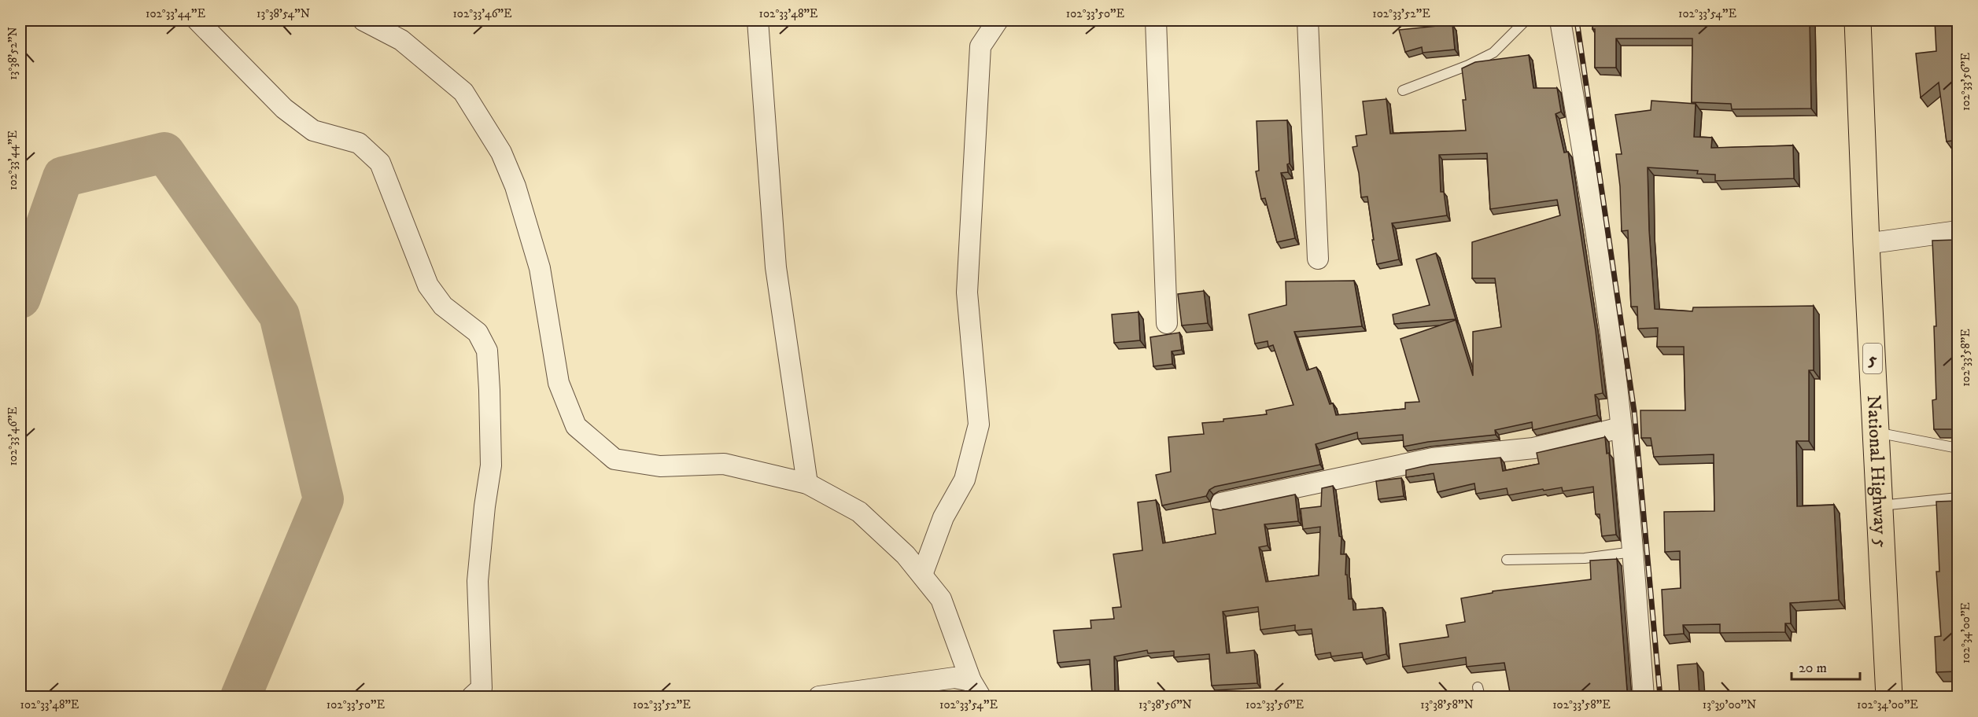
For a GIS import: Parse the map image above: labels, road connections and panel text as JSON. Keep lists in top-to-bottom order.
{
  "streets": {
    "highway": ["5", "National Highway 5"]
  },
  "scale_bar": "20 m",
  "coordinates": [
    "102°33'44\"E",
    "13°38'54\"N",
    "102°33'46\"E",
    "102°33'48\"E",
    "102°33'50\"E",
    "102°33'52\"E",
    "102°33'54\"E",
    "13°38'52\"N",
    "102°33'56\"E",
    "102°33'58\"E",
    "102°34'00\"E",
    "13°38'56\"N",
    "13°38'58\"N",
    "13°39'00\"N"
  ]
}
